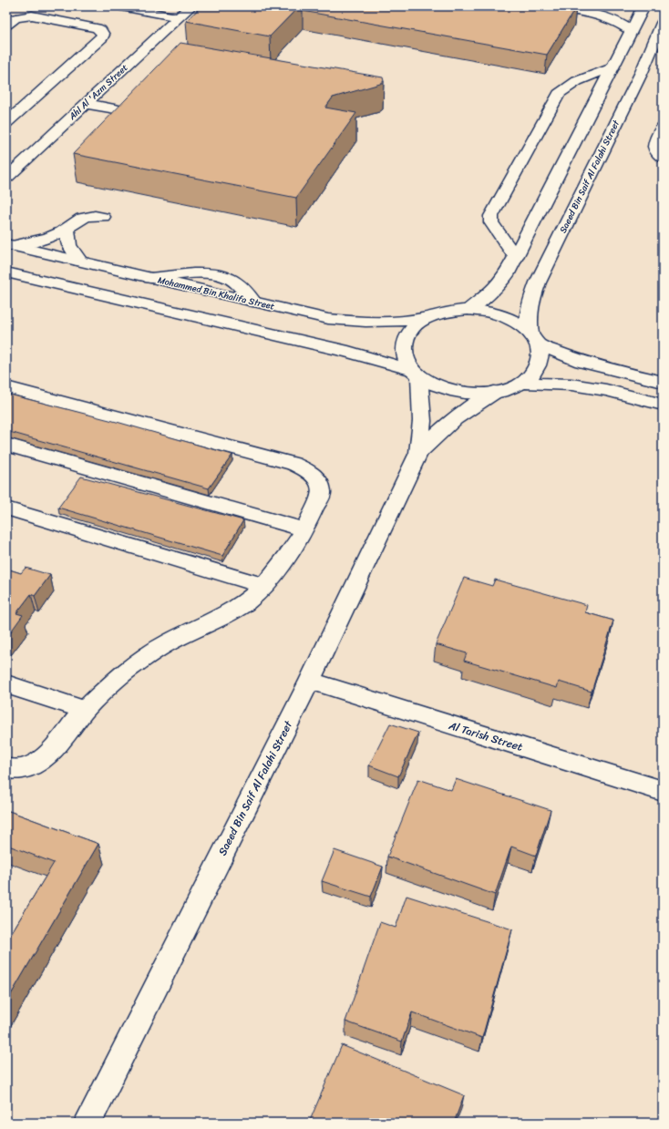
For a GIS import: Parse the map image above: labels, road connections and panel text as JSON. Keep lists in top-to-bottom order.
{
  "streets": {
    "street": [
      "Ahl Al 'Azm Street",
      "Saeed Bin Saif Al Falahi Street",
      "Mohammed Bin Khalifa Street",
      "Al Tarish Street"
    ]
  },
  "crossings": [
    ["Saeed Bin Saif Al Falahi Street", "Mohammed Bin Khalifa Street"],
    ["Saeed Bin Saif Al Falahi Street", "Al Tarish Street"]
  ]
}
